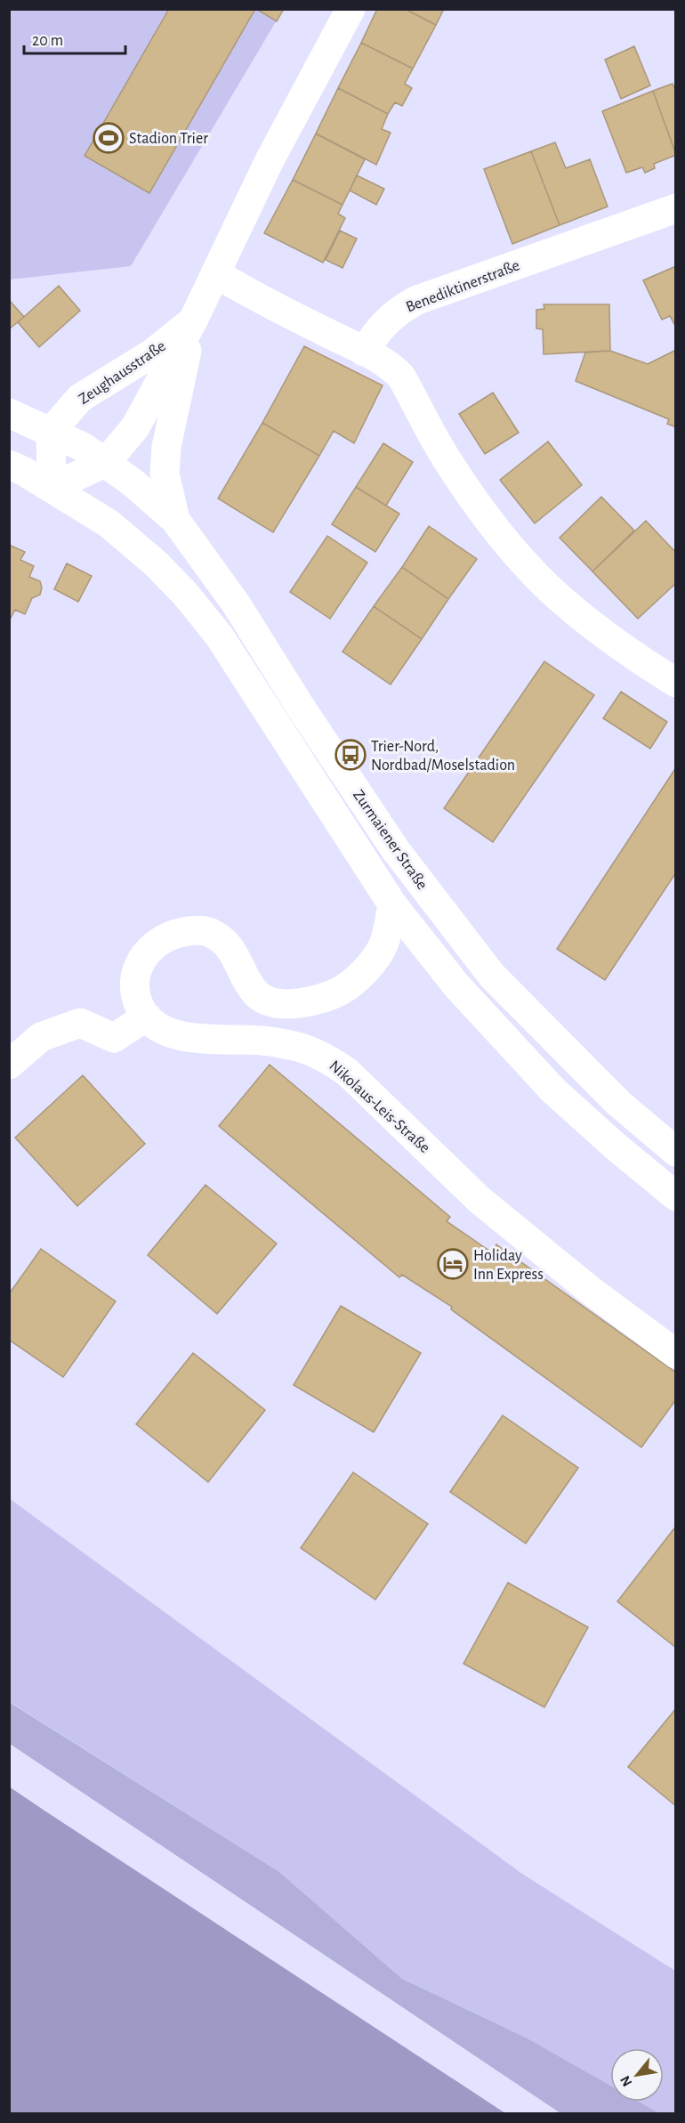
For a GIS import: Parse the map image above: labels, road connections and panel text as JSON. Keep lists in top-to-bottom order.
{
  "streets": {
    "street": [
      "Benediktinerstraße",
      "Zeughausstraße",
      "Zurmaiener Straße",
      "Nikolaus-Leis-Straße"
    ]
  },
  "crossings": [
    ["Zeughausstraße", "Zurmaiener Straße"]
  ],
  "places": {
    "sports": ["Stadion Trier"],
    "bus stop": ["Trier-Nord, Nordbad/Moselstadion"],
    "hotel": ["Holiday Inn Express"]
  },
  "scale_bar": "20 m",
  "north": "bottom left"
}
